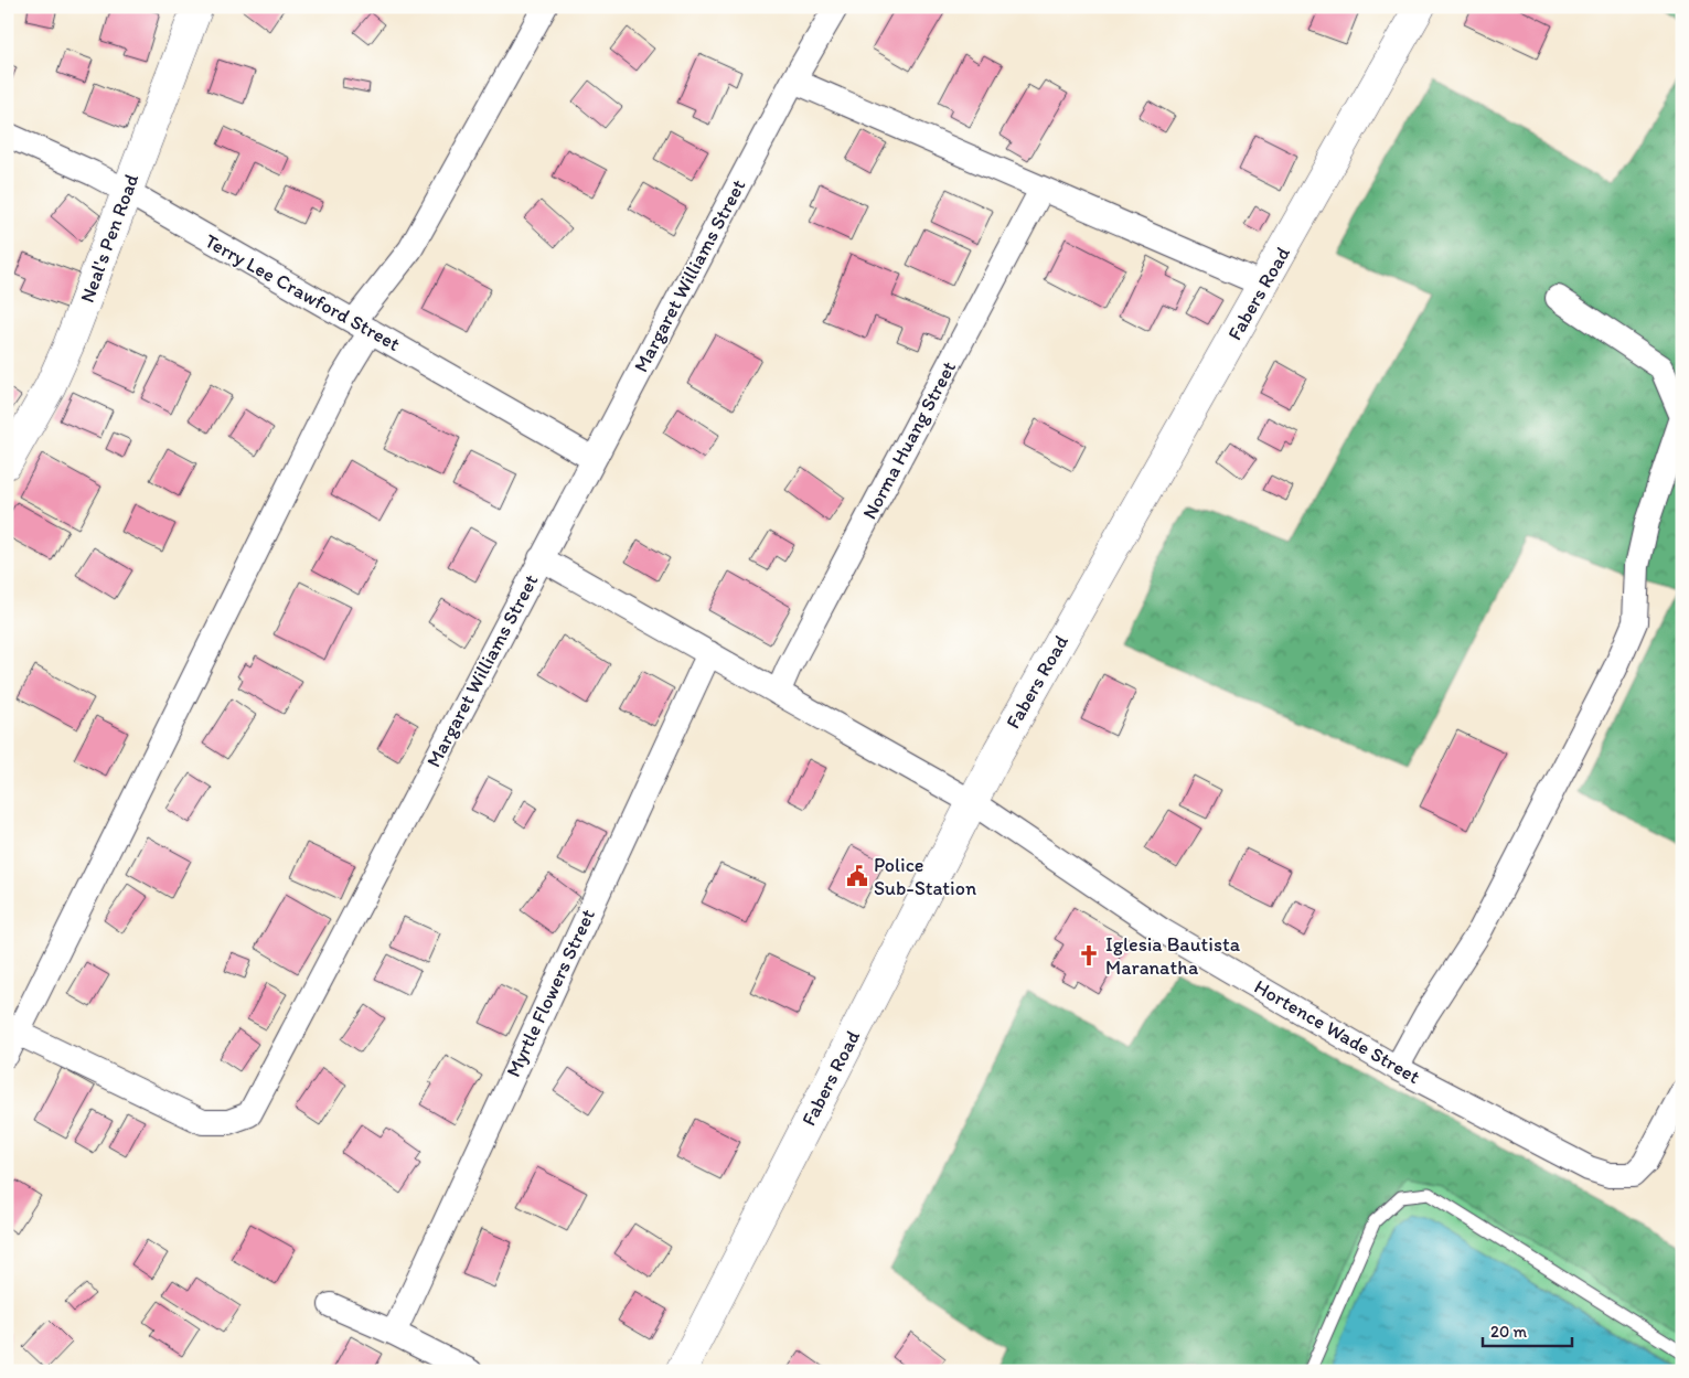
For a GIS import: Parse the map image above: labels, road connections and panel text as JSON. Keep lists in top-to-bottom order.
{
  "streets": {
    "main road": ["Neal's Pen Road", "Fabers Road"],
    "street": [
      "Margaret Williams Street",
      "Terry Lee Crawford Street",
      "Norma Huang Street",
      "Myrtle Flowers Street",
      "Hortence Wade Street"
    ]
  },
  "crossings": [
    ["Neal's Pen Road", "Terry Lee Crawford Street"],
    ["Margaret Williams Street", "Terry Lee Crawford Street"],
    ["Margaret Williams Street", "Hortence Wade Street"],
    ["Fabers Road", "Hortence Wade Street"],
    ["Norma Huang Street", "Hortence Wade Street"],
    ["Myrtle Flowers Street", "Hortence Wade Street"]
  ],
  "places": {
    "public building": ["Police Sub-Station"],
    "church": ["Iglesia Bautista Maranatha"]
  },
  "scale_bar": "20 m"
}
